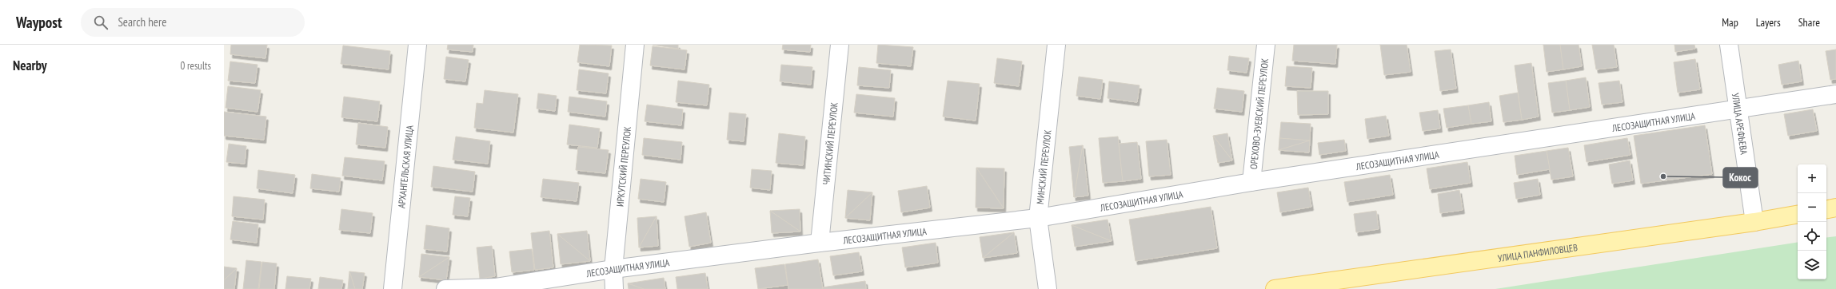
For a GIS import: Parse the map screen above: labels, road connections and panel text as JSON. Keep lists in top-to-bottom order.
{
  "streets": {
    "main road": ["УЛИЦА ПАНФИЛОВЦЕВ"],
    "street": [
      "ОРЕХОВО-ЗУЕВСКИЙ ПЕРЕУЛОК",
      "ЛЕСОЗАЩИТНАЯ УЛИЦА",
      "УЛИЦА АРЕФЬЕВА",
      "ЧИТИНСКИЙ ПЕРЕУЛОК",
      "АРХАНГЕЛЬСКАЯ УЛИЦА",
      "ИРКУТСКИЙ ПЕРЕУЛОК",
      "МИНСКИЙ ПЕРЕУЛОК"
    ]
  },
  "crossings": [
    ["ОРЕХОВО-ЗУЕВСКИЙ ПЕРЕУЛОК", "ЛЕСОЗАЩИТНАЯ УЛИЦА"],
    ["ЛЕСОЗАЩИТНАЯ УЛИЦА", "УЛИЦА АРЕФЬЕВА"],
    ["ЛЕСОЗАЩИТНАЯ УЛИЦА", "ЧИТИНСКИЙ ПЕРЕУЛОК"],
    ["ЛЕСОЗАЩИТНАЯ УЛИЦА", "ИРКУТСКИЙ ПЕРЕУЛОК"],
    ["ЛЕСОЗАЩИТНАЯ УЛИЦА", "МИНСКИЙ ПЕРЕУЛОК"],
    ["УЛИЦА АРЕФЬЕВА", "УЛИЦА ПАНФИЛОВЦЕВ"]
  ],
  "places": ["Кокос"],
  "page": {
    "header": "Waypost",
    "search": "Search here",
    "nav": ["Map", "Layers", "Share"],
    "heading": ["Nearby", "0 results"],
    "map_buttons": ["+", "−"]
  }
}
